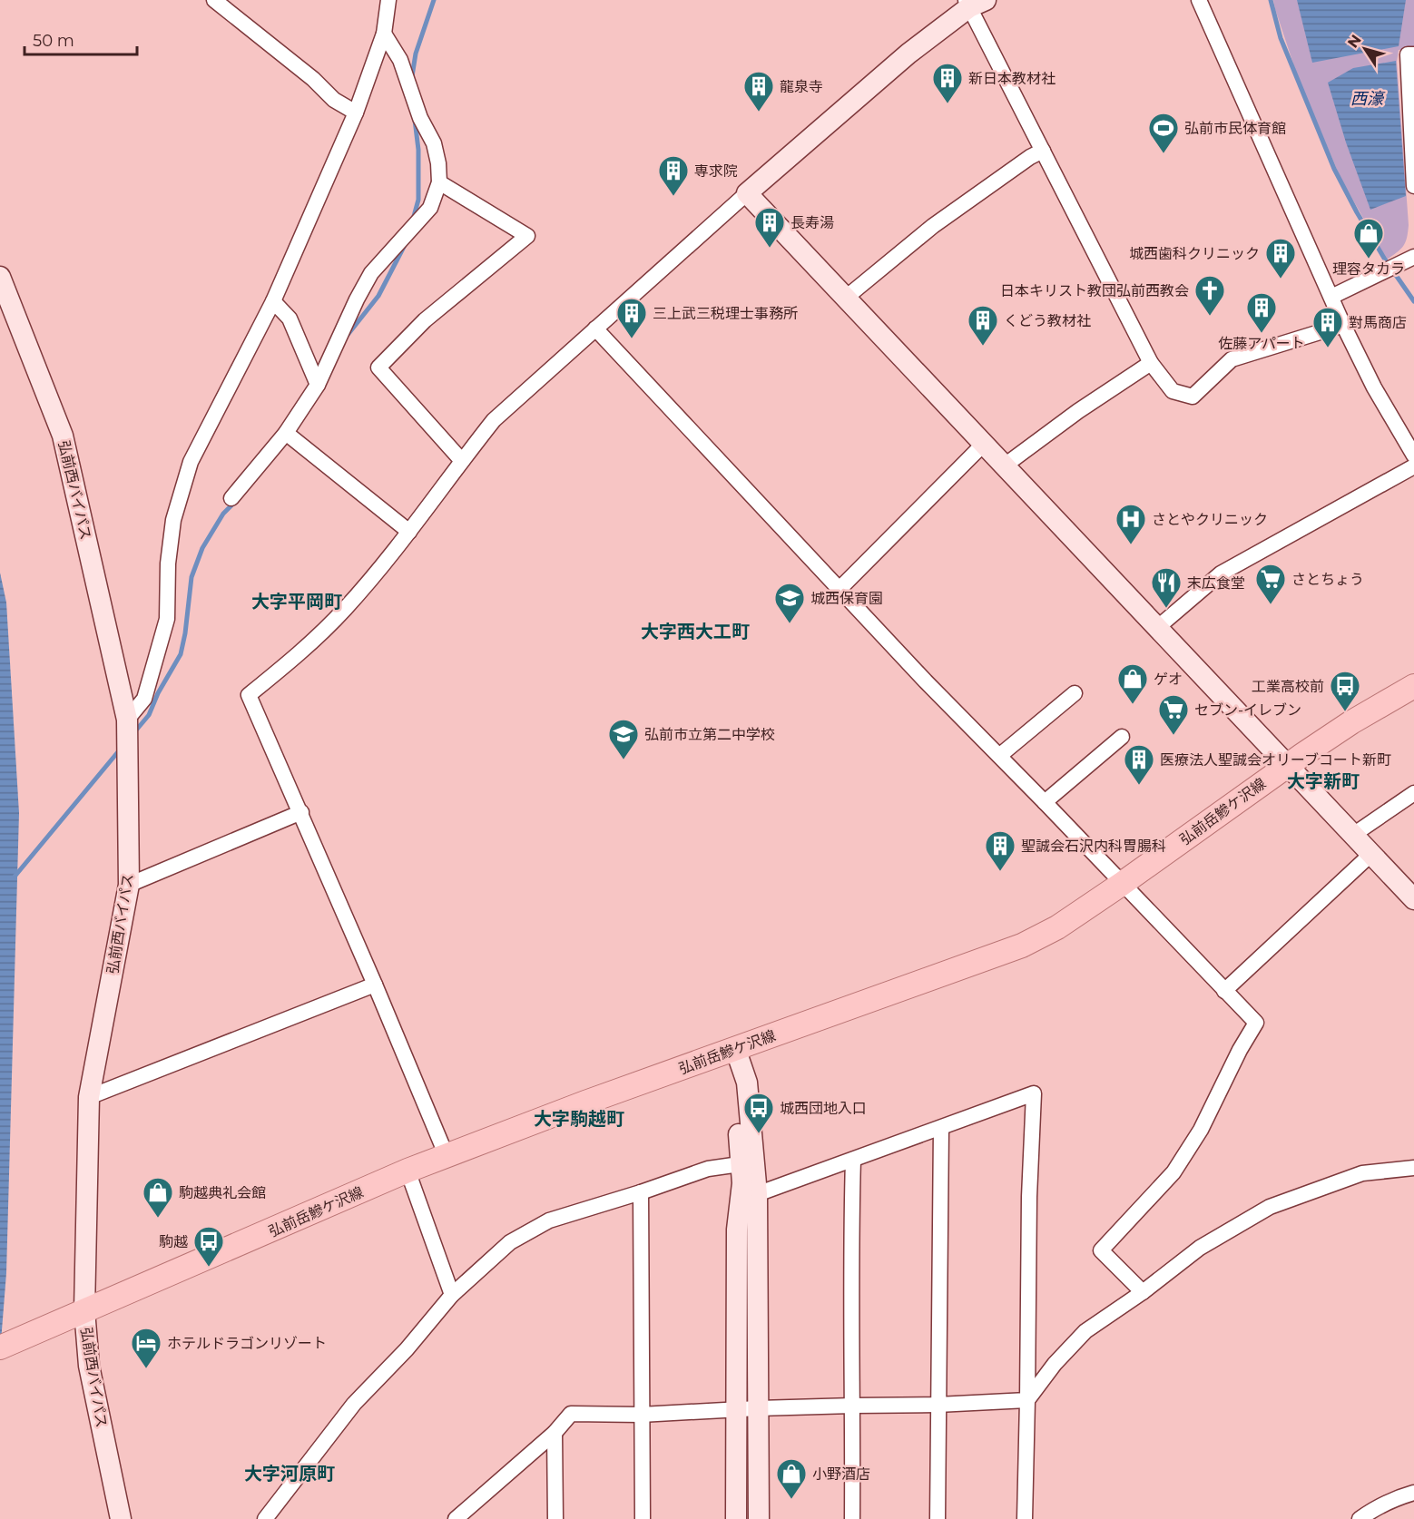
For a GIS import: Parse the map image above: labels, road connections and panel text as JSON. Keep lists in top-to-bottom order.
{
  "streets": {
    "main road": ["弘前岳鰺ケ沢線"],
    "street": ["弘前西バイパス"]
  },
  "crossings": [
    ["弘前西バイパス", "弘前岳鰺ケ沢線"]
  ],
  "districts": [
    "大字平岡町",
    "大字西大工町",
    "大字新町",
    "大字駒越町",
    "大字河原町"
  ],
  "water": ["西濠"],
  "places": {
    "building": [
      "新日本教材社",
      "龍泉寺",
      "専求院",
      "長寿湯",
      "城西歯科クリニック",
      "佐藤アパート",
      "三上武三税理士事務所",
      "くどう教材社",
      "對馬商店",
      "医療法人聖誠会オリーブコート新町",
      "聖誠会石沢内科胃腸科"
    ],
    "sports": ["弘前市民体育館"],
    "shop": [
      "理容タカラ",
      "ゲオ",
      "駒越典礼会館",
      "小野酒店"
    ],
    "church": ["日本キリスト教団弘前西教会"],
    "hospital": ["さとやクリニック"],
    "supermarket": ["さとちょう", "セブン-イレブン"],
    "restaurant": ["末広食堂"],
    "school or university": ["城西保育園", "弘前市立第二中学校"],
    "bus stop": ["工業高校前", "城西団地入口", "駒越"],
    "hotel": ["ホテルドラゴンリゾート"]
  },
  "scale_bar": "50 m",
  "north": "top left"
}
